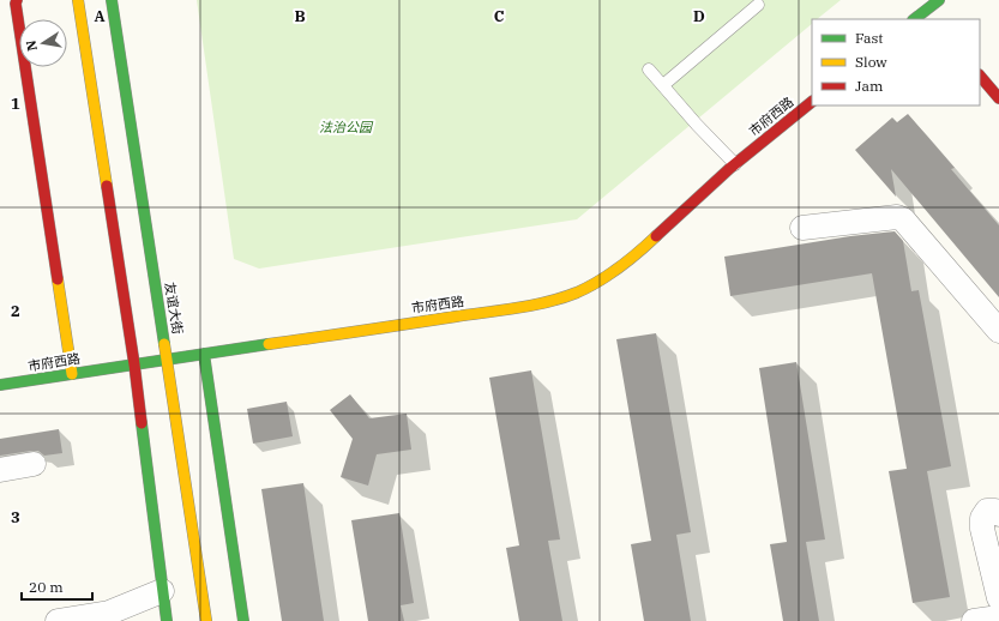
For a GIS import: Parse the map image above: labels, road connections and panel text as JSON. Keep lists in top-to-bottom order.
{
  "streets": {
    "main road": ["市府西路", "友谊大街"]
  },
  "crossings": [
    ["市府西路", "友谊大街"]
  ],
  "parks": ["法治公园"],
  "legend": ["Fast", "Slow", "Jam"],
  "scale_bar": "20 m",
  "north": "left",
  "grid": {
    "columns": [
      "A",
      "B",
      "C",
      "D"
    ],
    "rows": ["1", "2", "3"]
  }
}
